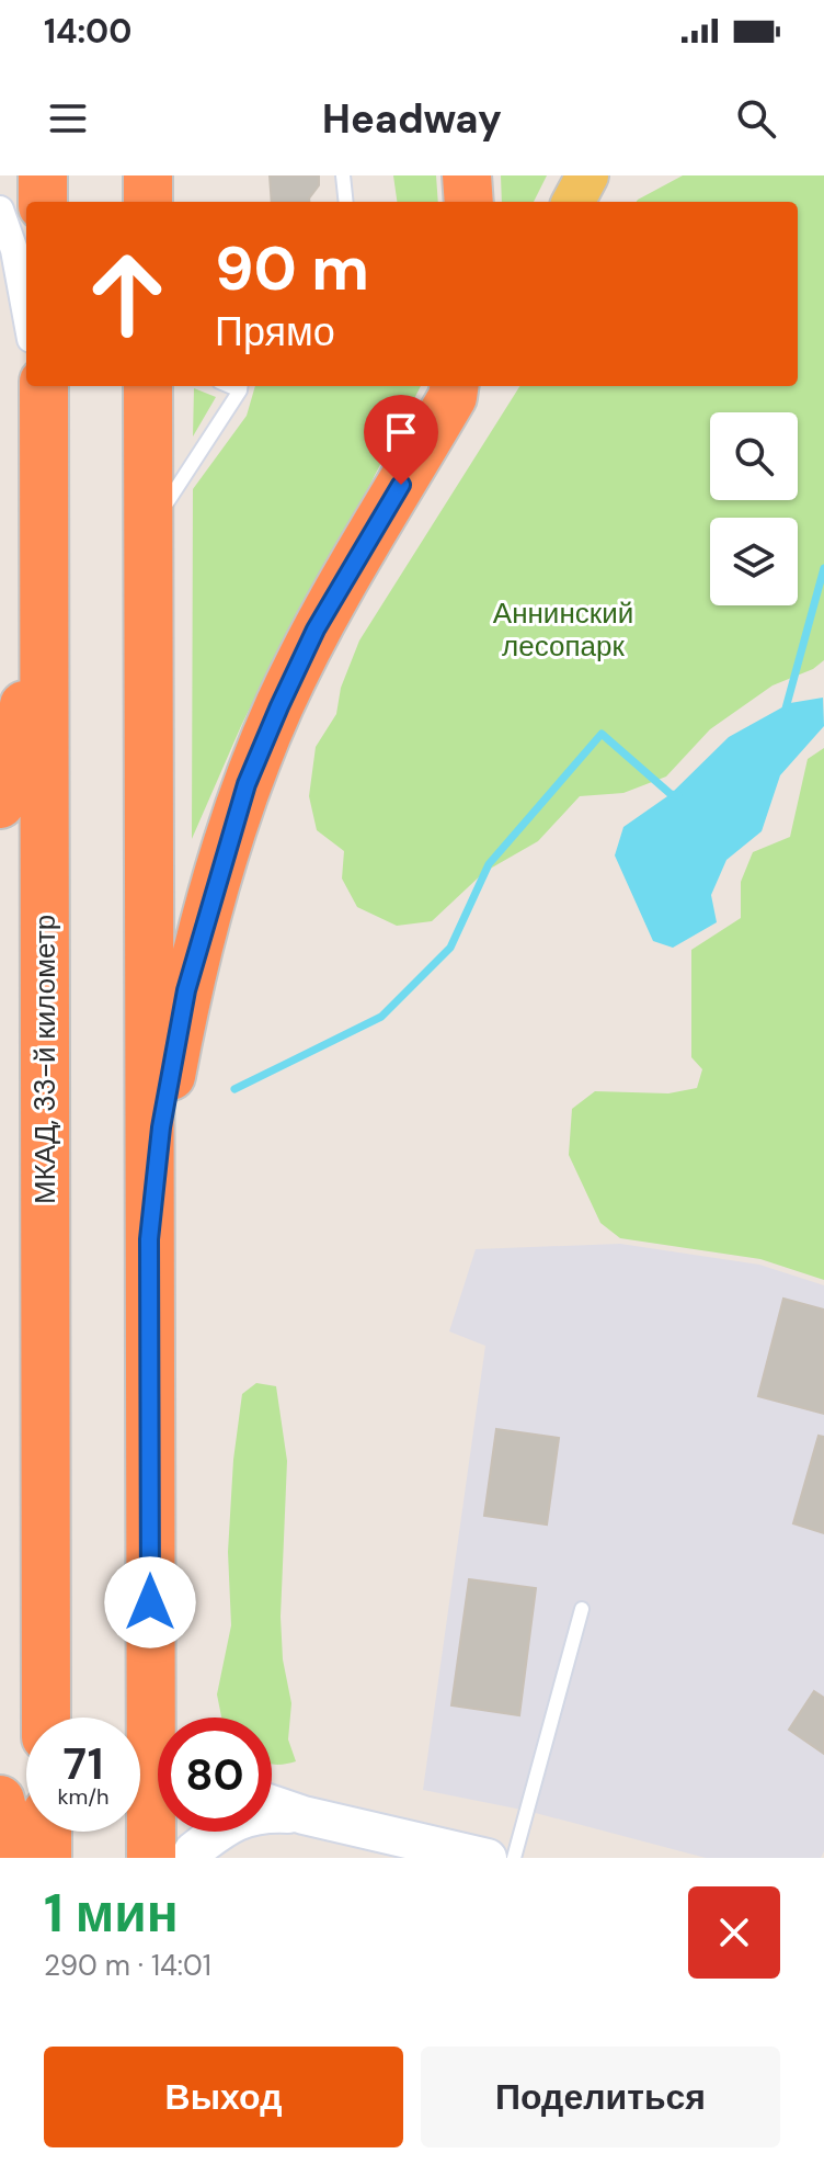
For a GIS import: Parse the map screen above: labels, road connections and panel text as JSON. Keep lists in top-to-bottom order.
{
  "streets": {
    "highway": ["МКАД, 33-й километр"]
  },
  "parks": ["Аннинский лесопарк"],
  "page": {
    "status": "14:00",
    "header": "Headway",
    "turn": ["90 m", "Прямо"],
    "speed": "71 km/h",
    "limit": "80",
    "heading": ["1 мин", "290 m · 14:01"],
    "buttons": ["Выход", "Поделиться"]
  }
}
